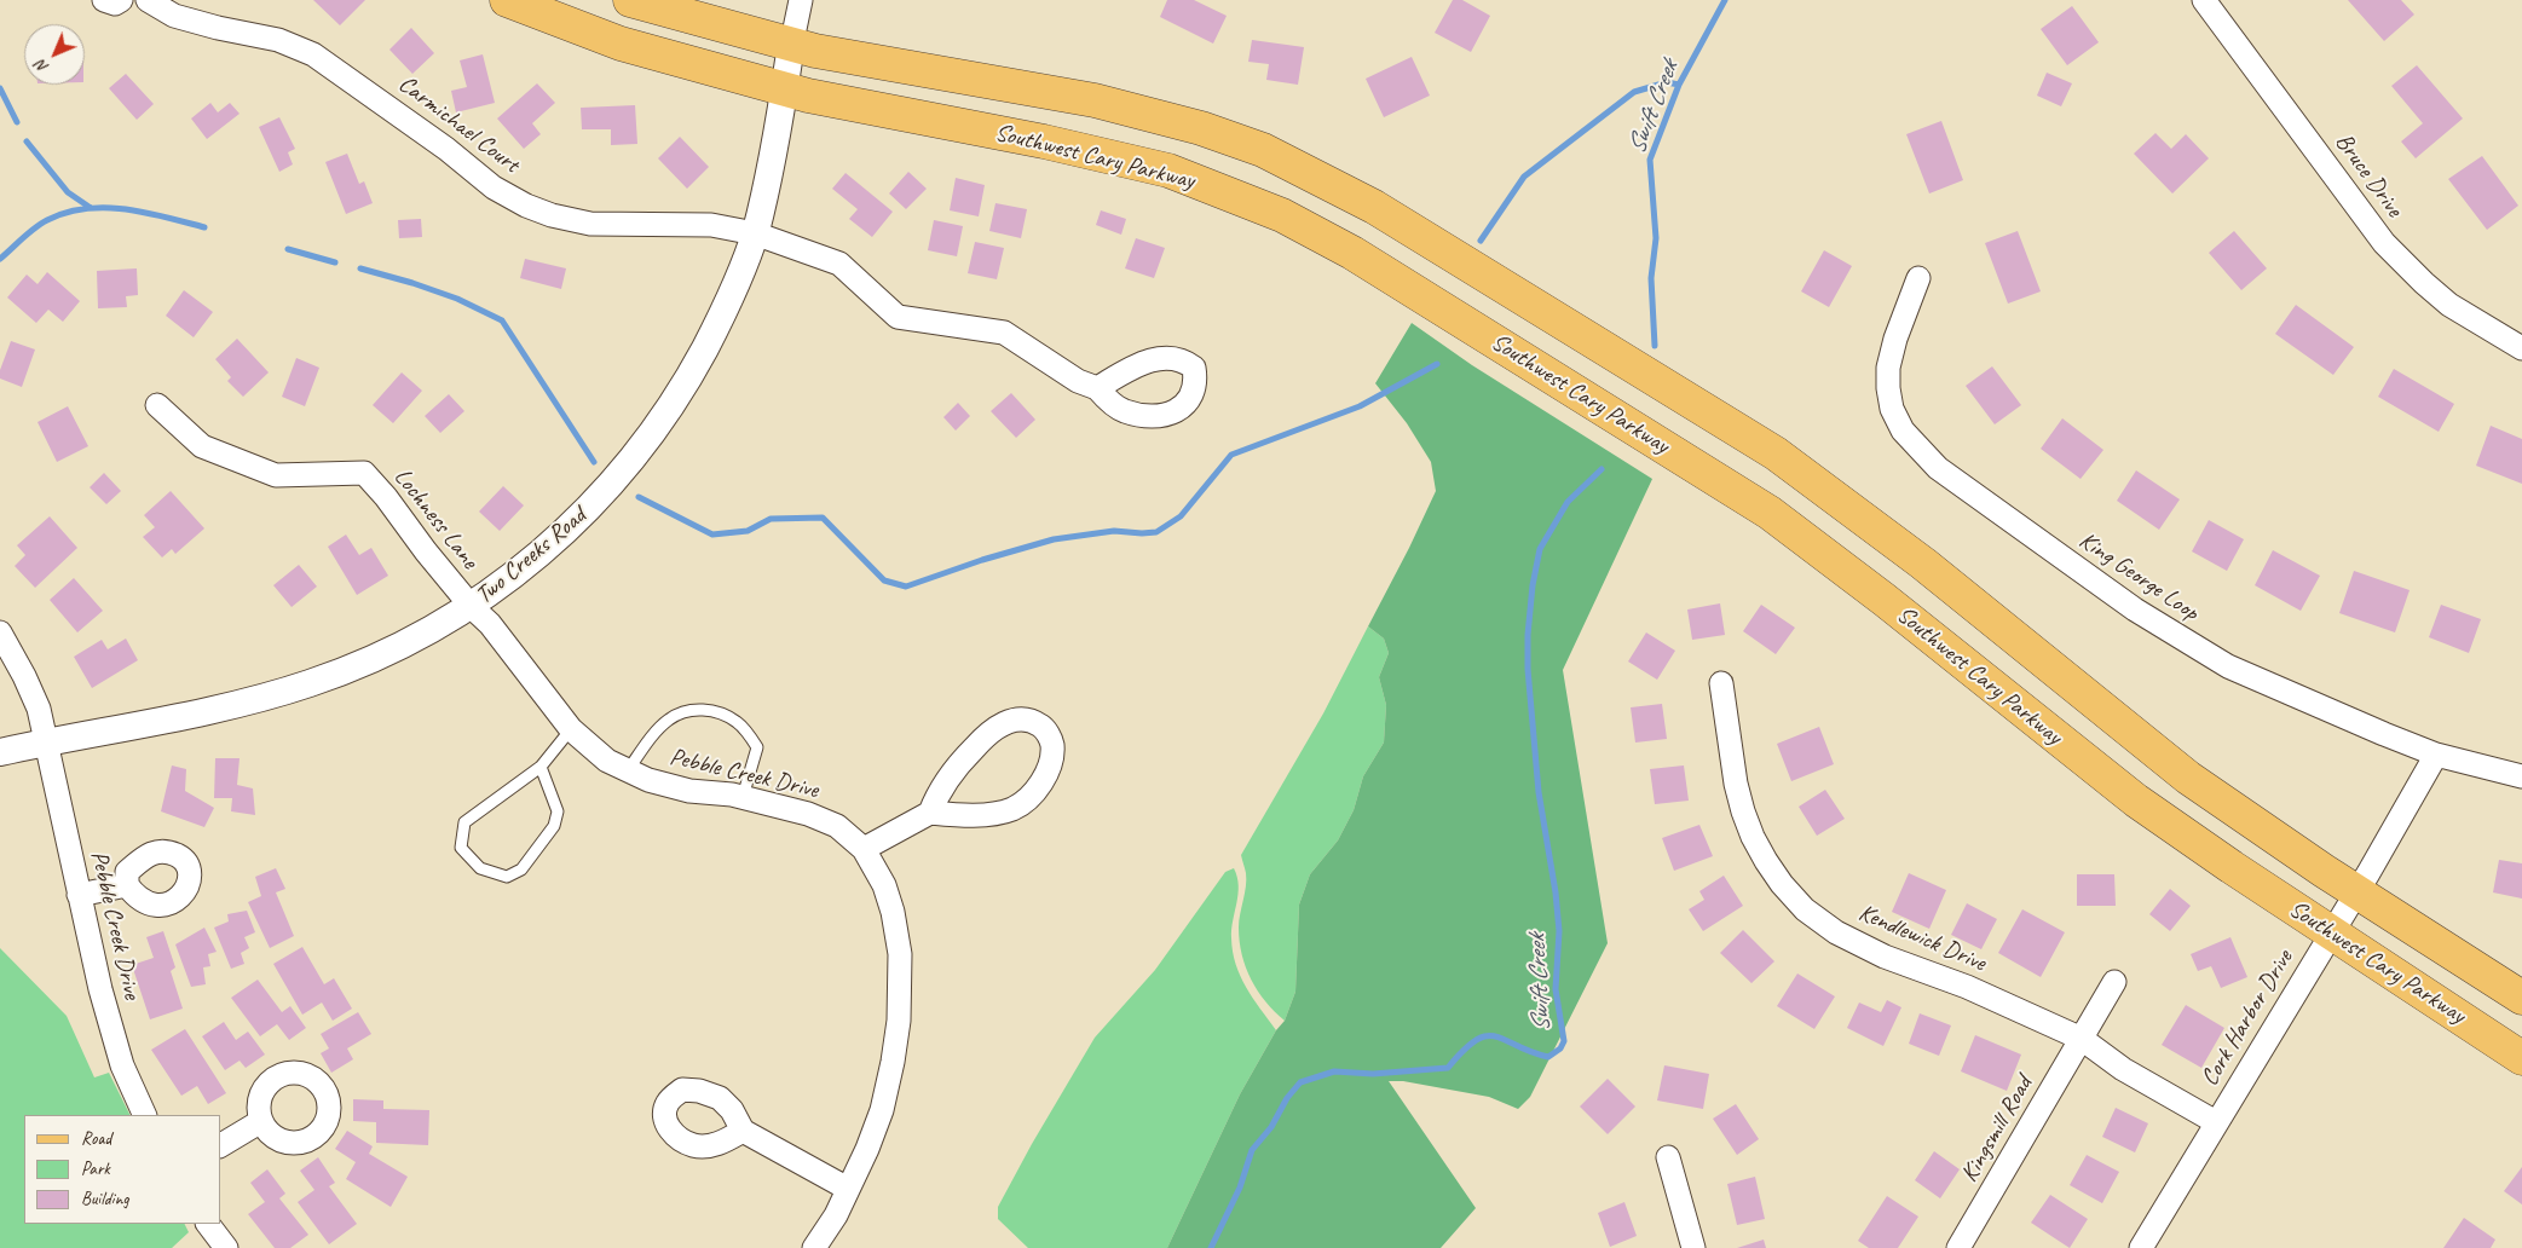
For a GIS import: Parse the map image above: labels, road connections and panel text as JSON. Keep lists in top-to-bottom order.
{
  "streets": {
    "main road": ["Southwest Cary Parkway"],
    "street": [
      "Carmichael Court",
      "Bruce Drive",
      "Lochness Lane",
      "Two Creeks Road",
      "King George Loop",
      "Pebble Creek Drive",
      "Kendlewick Drive",
      "Cork Harbor Drive",
      "Kingsmill Road"
    ]
  },
  "crossings": [
    ["Carmichael Court", "Two Creeks Road"],
    ["Southwest Cary Parkway", "Two Creeks Road"],
    ["Southwest Cary Parkway", "Cork Harbor Drive"],
    ["Lochness Lane", "Two Creeks Road"],
    ["Lochness Lane", "Pebble Creek Drive"],
    ["Two Creeks Road", "Pebble Creek Drive"],
    ["King George Loop", "Cork Harbor Drive"],
    ["Kendlewick Drive", "Cork Harbor Drive"],
    ["Kendlewick Drive", "Kingsmill Road"]
  ],
  "water": ["Swift Creek"],
  "legend": ["Road", "Park", "Building"],
  "north": "bottom left"
}
